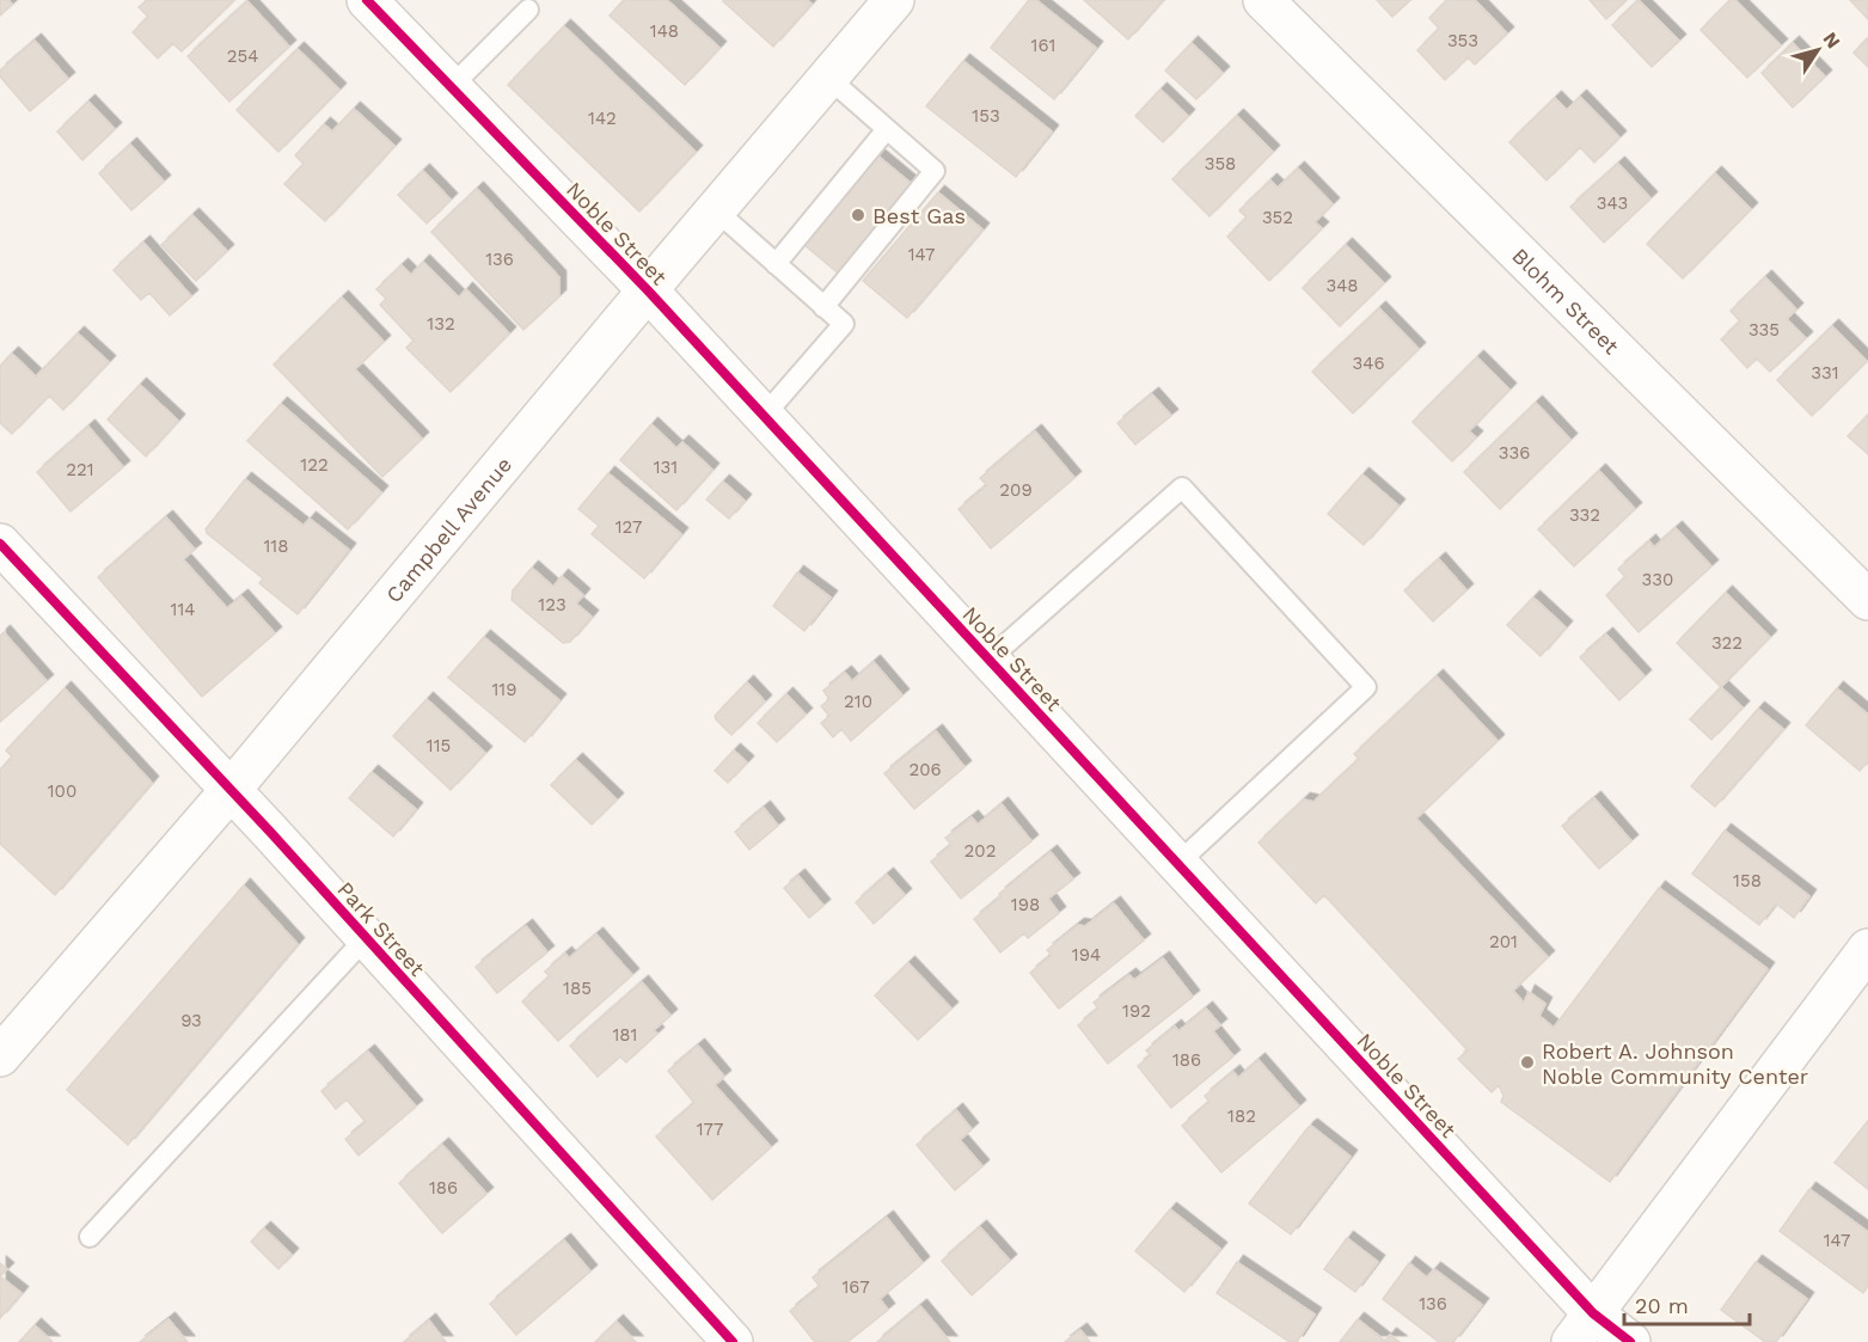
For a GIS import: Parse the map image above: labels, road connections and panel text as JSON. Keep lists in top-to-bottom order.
{
  "streets": {
    "street": [
      "Noble Street",
      "Blohm Street",
      "Campbell Avenue",
      "Park Street"
    ]
  },
  "crossings": [
    ["Noble Street", "Campbell Avenue"],
    ["Campbell Avenue", "Park Street"]
  ],
  "places": ["Best Gas", "Robert A. Johnson Noble Community Center"],
  "house_numbers": [
    "148",
    "353",
    "161",
    "254",
    "153",
    "142",
    "358",
    "343",
    "352",
    "147",
    "136",
    "348",
    "132",
    "335",
    "346",
    "331",
    "336",
    "122",
    "131",
    "221",
    "209",
    "332",
    "127",
    "118",
    "330",
    "123",
    "114",
    "322",
    "119",
    "210",
    "115",
    "206",
    "100",
    "202",
    "158",
    "198",
    "201",
    "194",
    "185",
    "192",
    "93",
    "181",
    "186",
    "182",
    "177",
    "186",
    "147",
    "167",
    "136"
  ],
  "scale_bar": "20 m",
  "north": "top right"
}
